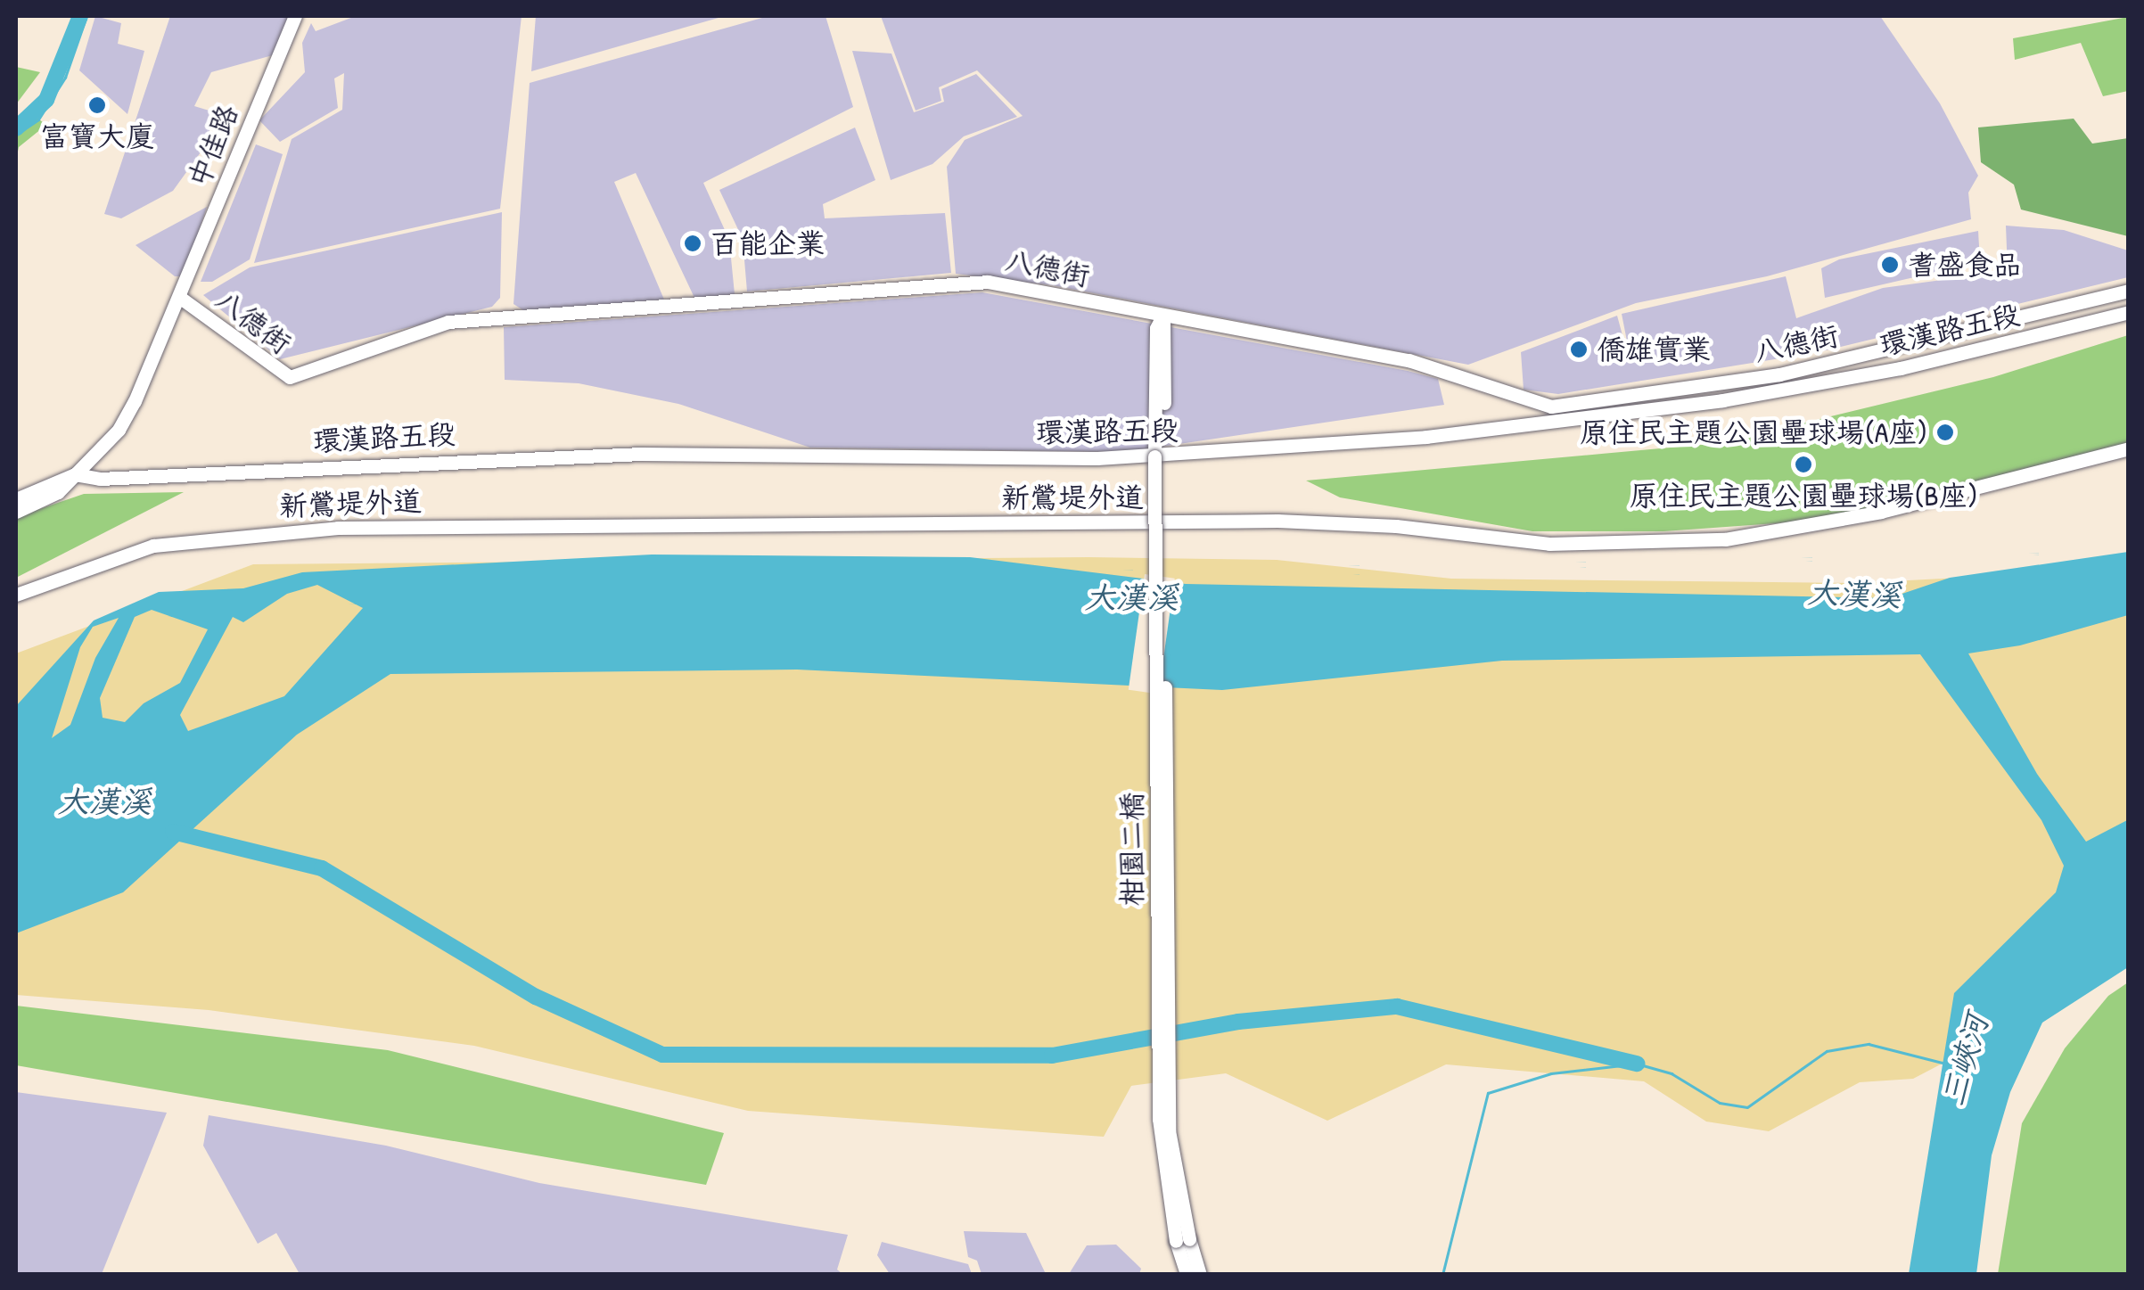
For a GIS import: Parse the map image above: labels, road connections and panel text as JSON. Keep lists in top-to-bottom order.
{
  "streets": {
    "street": [
      "中佳路",
      "八德街",
      "環漢路五段",
      "新鶯堤外道",
      "柑園二橋"
    ]
  },
  "crossings": [
    ["中佳路", "八德街"],
    ["八德街", "環漢路五段"],
    ["八德街", "柑園二橋"],
    ["環漢路五段", "柑園二橋"]
  ],
  "water": ["大漢溪", "三峽河"],
  "places": [
    "富寶大廈",
    "百能企業",
    "耆盛食品",
    "僑雄實業",
    "原住民主題公園壘球場(A座)",
    "原住民主題公園壘球場(B座)"
  ]
}
